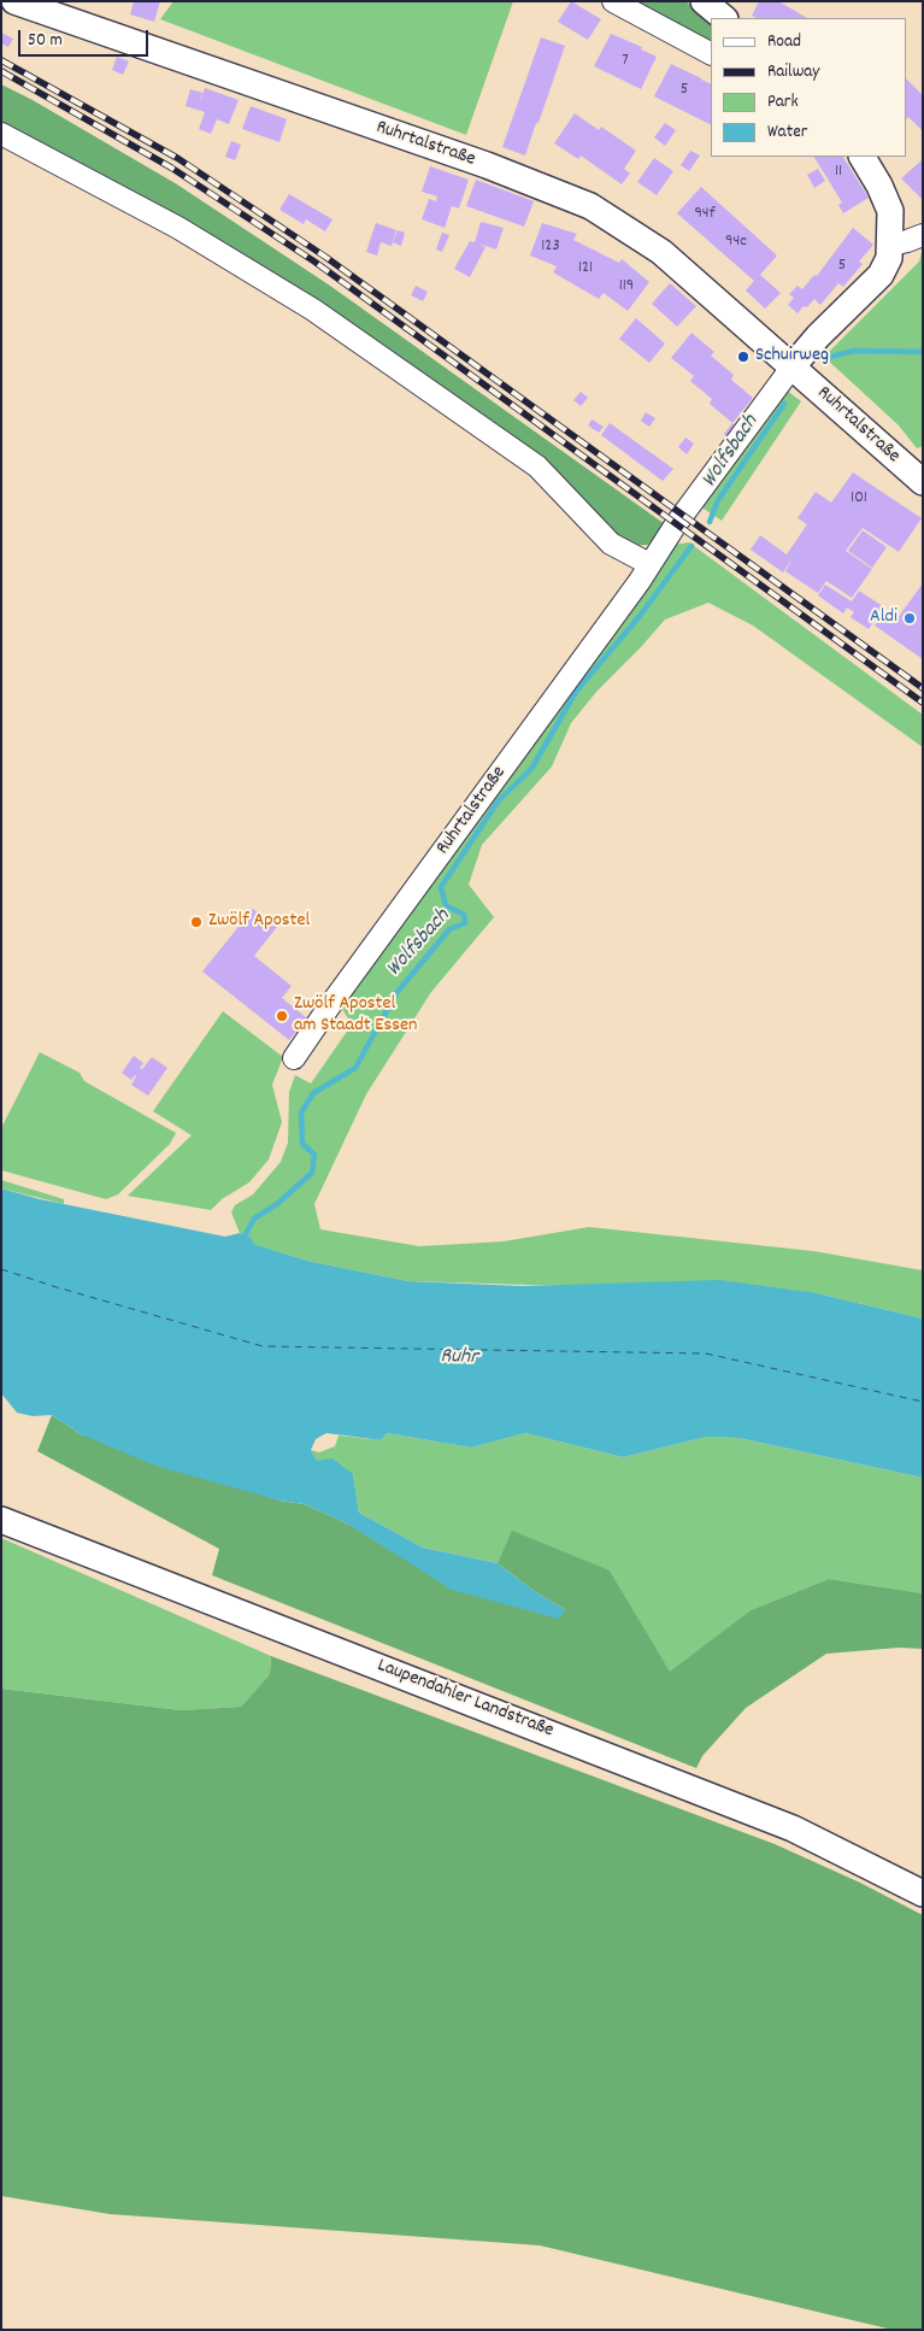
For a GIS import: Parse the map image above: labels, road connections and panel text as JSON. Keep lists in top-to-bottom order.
{
  "streets": {
    "main road": ["Ruhrtalstraße", "Laupendahler Landstraße"]
  },
  "water": ["Wolfsbach", "Ruhr"],
  "places": [
    "Schuirweg",
    "Aldi",
    "Zwölf Apostel",
    "Zwölf Apostel am Staadt Essen"
  ],
  "house_numbers": [
    "7",
    "5",
    "11",
    "94f",
    "94c",
    "123",
    "5",
    "121",
    "119",
    "101"
  ],
  "legend": [
    "Road",
    "Railway",
    "Park",
    "Water"
  ],
  "scale_bar": "50 m"
}
